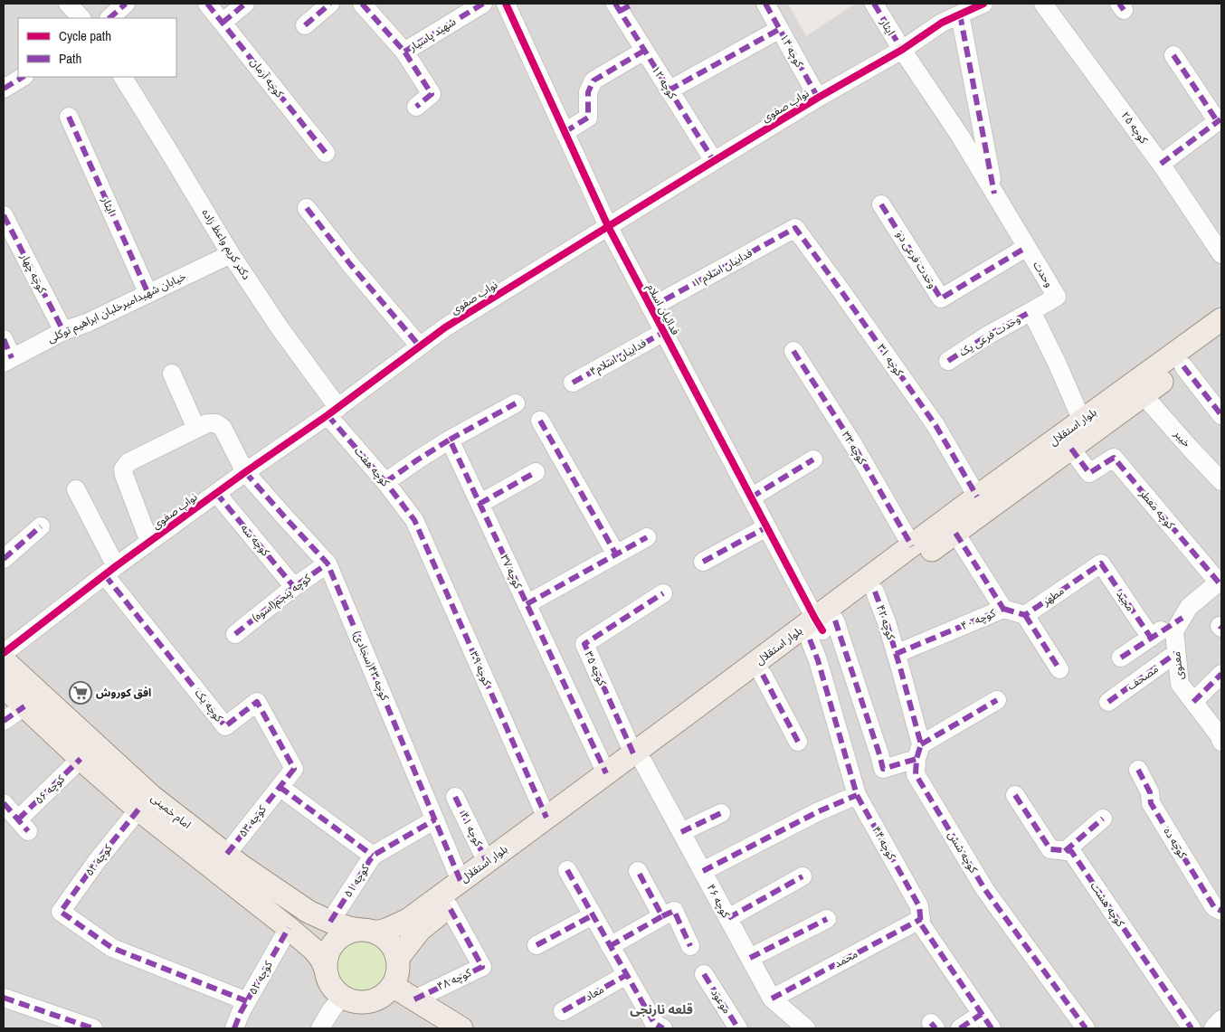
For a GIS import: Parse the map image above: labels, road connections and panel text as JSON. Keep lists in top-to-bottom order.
{
  "streets": {
    "main road": ["بلوار استقلال", "امام خمینی"],
    "street": [
      "ایثار",
      "شهید پاسیار",
      "کوچه ۱۴",
      "کوچه آرمان",
      "کوچه ۱۲",
      "نواب صفوی",
      "کوچه ۲۵",
      "دکتر کریم واعظ زاده",
      "وحدت فرعی دو",
      "فداییان اسلام ۱",
      "کوچه چهار",
      "وحدت",
      "خیابان شهیدامیرخلبان ابراهیم توکلی",
      "فدائیان اسلام",
      "وحدت فرعی یک",
      "فداییان اسلام۴",
      "کوچه ۳۱",
      "خیبر",
      "کوچه ۳۳",
      "کوچه هفت",
      "کوچه معطر",
      "کوچه سه",
      "کوچه ۳۷",
      "مطهر",
      "کوچه پنجم(اسوه)",
      "مجید",
      "کوچه ۴۰",
      "کوچه ۴۲",
      "کوچه ۴۳(سجادی)",
      "معنوی",
      "کوچه ۳۹",
      "کوچه ۳۵",
      "مصحف",
      "کوچه یک",
      "کوچه ۵۶",
      "کوچه ۵۳",
      "کوچه ۴۱",
      "کوچه ۴۴",
      "کوچه ده",
      "کوچه شش",
      "کوچه ۵۴",
      "کوچه ۵۱",
      "کوچه ۴۶",
      "کوچه هشت",
      "محمد",
      "کوچه ۵۲",
      "کوچه ۴۸",
      "معاد",
      "موعود"
    ]
  },
  "crossings": [
    ["ایثار", "نواب صفوی"],
    ["ایثار", "وحدت"],
    ["ایثار", "خیابان شهیدامیرخلبان ابراهیم توکلی"],
    ["کوچه ۱۴", "نواب صفوی"],
    ["کوچه ۱۲", "نواب صفوی"],
    ["نواب صفوی", "دکتر کریم واعظ زاده"],
    ["نواب صفوی", "وحدت"],
    ["نواب صفوی", "فدائیان اسلام"],
    ["نواب صفوی", "کوچه هفت"],
    ["نواب صفوی", "کوچه سه"],
    ["نواب صفوی", "کوچه ۴۳(سجادی)"],
    ["نواب صفوی", "کوچه یک"],
    ["دکتر کریم واعظ زاده", "خیابان شهیدامیرخلبان ابراهیم توکلی"],
    ["دکتر کریم واعظ زاده", "کوچه هفت"],
    ["وحدت فرعی دو", "وحدت"],
    ["فداییان اسلام ۱", "فدائیان اسلام"],
    ["فداییان اسلام ۱", "کوچه ۳۱"],
    ["کوچه چهار", "خیابان شهیدامیرخلبان ابراهیم توکلی"],
    ["وحدت", "وحدت فرعی یک"],
    ["فدائیان اسلام", "فداییان اسلام۴"],
    ["فدائیان اسلام", "بلوار استقلال"],
    ["فدائیان اسلام", "کوچه ۴۴"],
    ["کوچه ۳۱", "بلوار استقلال"],
    ["بلوار استقلال", "خیبر"],
    ["بلوار استقلال", "کوچه ۳۳"],
    ["بلوار استقلال", "کوچه معطر"],
    ["بلوار استقلال", "کوچه ۳۷"],
    ["بلوار استقلال", "کوچه ۴۰"],
    ["بلوار استقلال", "کوچه ۴۲"],
    ["بلوار استقلال", "کوچه ۴۳(سجادی)"],
    ["بلوار استقلال", "کوچه ۳۹"],
    ["بلوار استقلال", "کوچه ۳۵"],
    ["بلوار استقلال", "امام خمینی"],
    ["بلوار استقلال", "کوچه ۴۱"],
    ["بلوار استقلال", "کوچه ۴۴"],
    ["بلوار استقلال", "کوچه ۴۶"],
    ["بلوار استقلال", "کوچه ۴۸"],
    ["کوچه هفت", "کوچه ۳۹"],
    ["کوچه سه", "کوچه پنجم(اسوه)"],
    ["مطهر", "مجید"],
    ["کوچه پنجم(اسوه)", "کوچه ۴۳(سجادی)"],
    ["کوچه ۴۰", "کوچه ۴۲"],
    ["کوچه ۴۰", "کوچه شش"],
    ["کوچه ۴۲", "کوچه شش"],
    ["کوچه ۴۳(سجادی)", "کوچه ۵۱"],
    ["معنوی", "مصحف"],
    ["کوچه ۳۵", "کوچه ۴۶"],
    ["کوچه یک", "کوچه ۵۳"],
    ["کوچه ۵۶", "امام خمینی"],
    ["امام خمینی", "کوچه ۵۳"],
    ["امام خمینی", "کوچه ۵۴"],
    ["امام خمینی", "کوچه ۵۱"],
    ["امام خمینی", "کوچه ۵۲"],
    ["کوچه ۴۴", "محمد"],
    ["کوچه ۵۴", "کوچه ۵۲"],
    ["کوچه ۴۶", "محمد"]
  ],
  "districts": ["قلعه نارنجی"],
  "places": {
    "supermarket": ["افق کوروش"]
  },
  "legend": ["Cycle path", "Path"]
}
